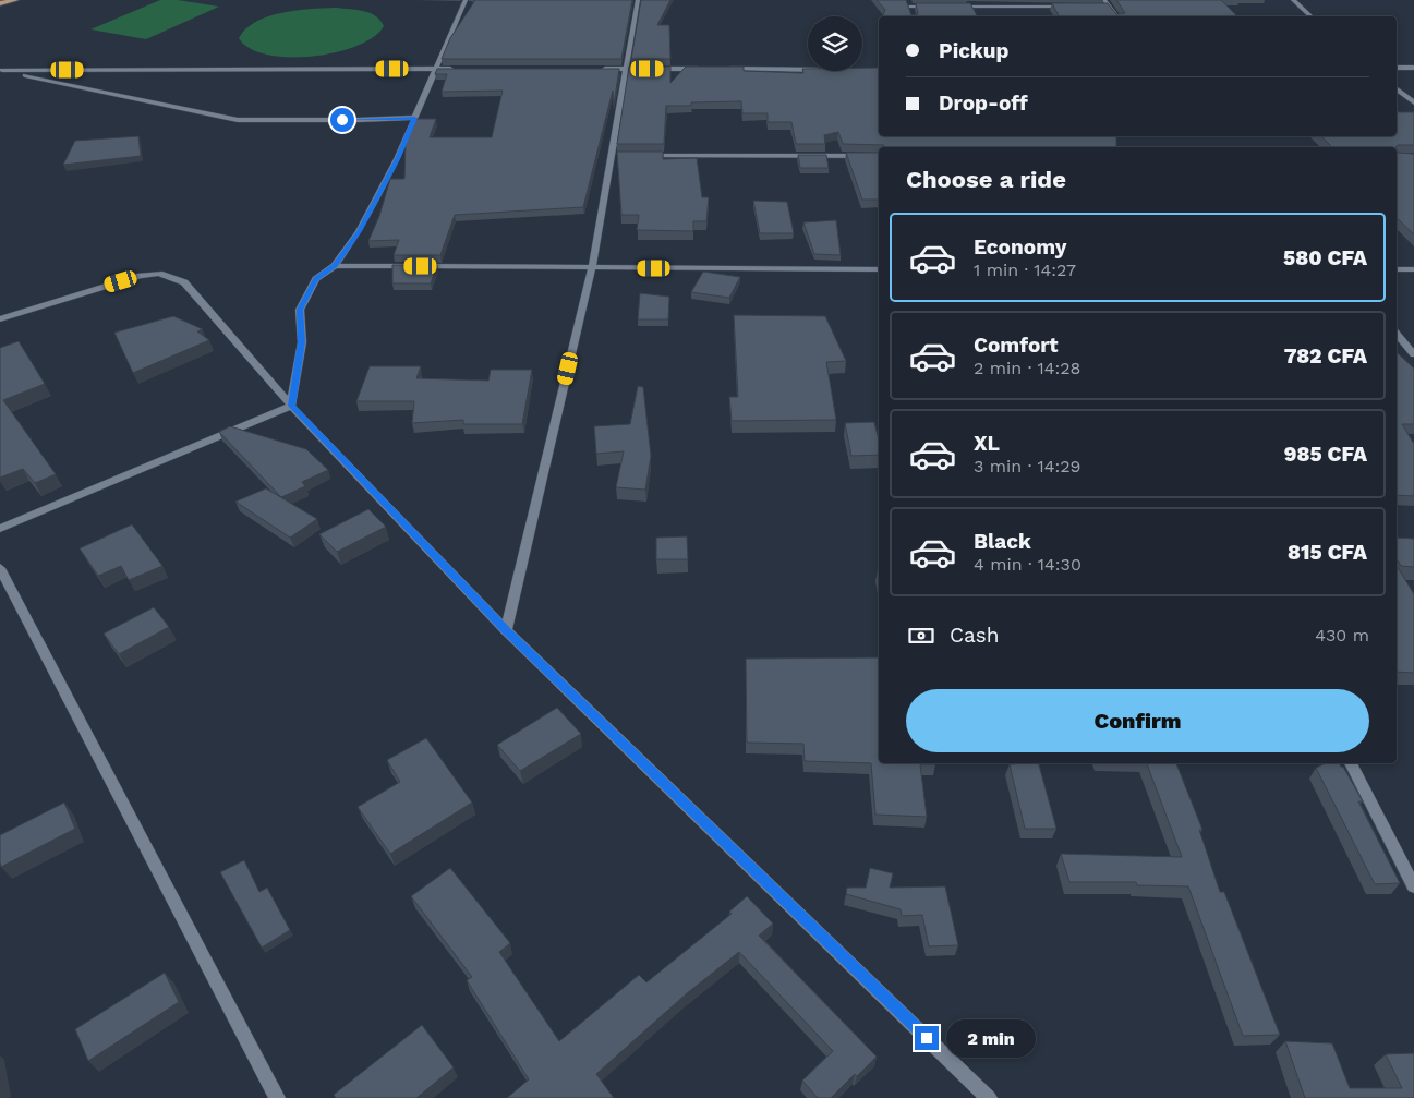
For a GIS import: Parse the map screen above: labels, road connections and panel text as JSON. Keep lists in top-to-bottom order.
{
  "page": {
    "banner": ["Pickup", "Drop-off"],
    "heading": "Choose a ride",
    "list": [
      {
        "name": "Economy",
        "note": "1 min · 14:27",
        "value": "580 CFA"
      },
      {
        "name": "Comfort",
        "note": "2 min · 14:28",
        "value": "782 CFA"
      },
      {
        "name": "XL",
        "note": "3 min · 14:29",
        "value": "985 CFA"
      },
      {
        "name": "Black",
        "note": "4 min · 14:30",
        "value": "815 CFA"
      }
    ],
    "pay": ["Cash", "430 m"],
    "buttons": "Confirm",
    "bubble": "2 min"
  }
}
